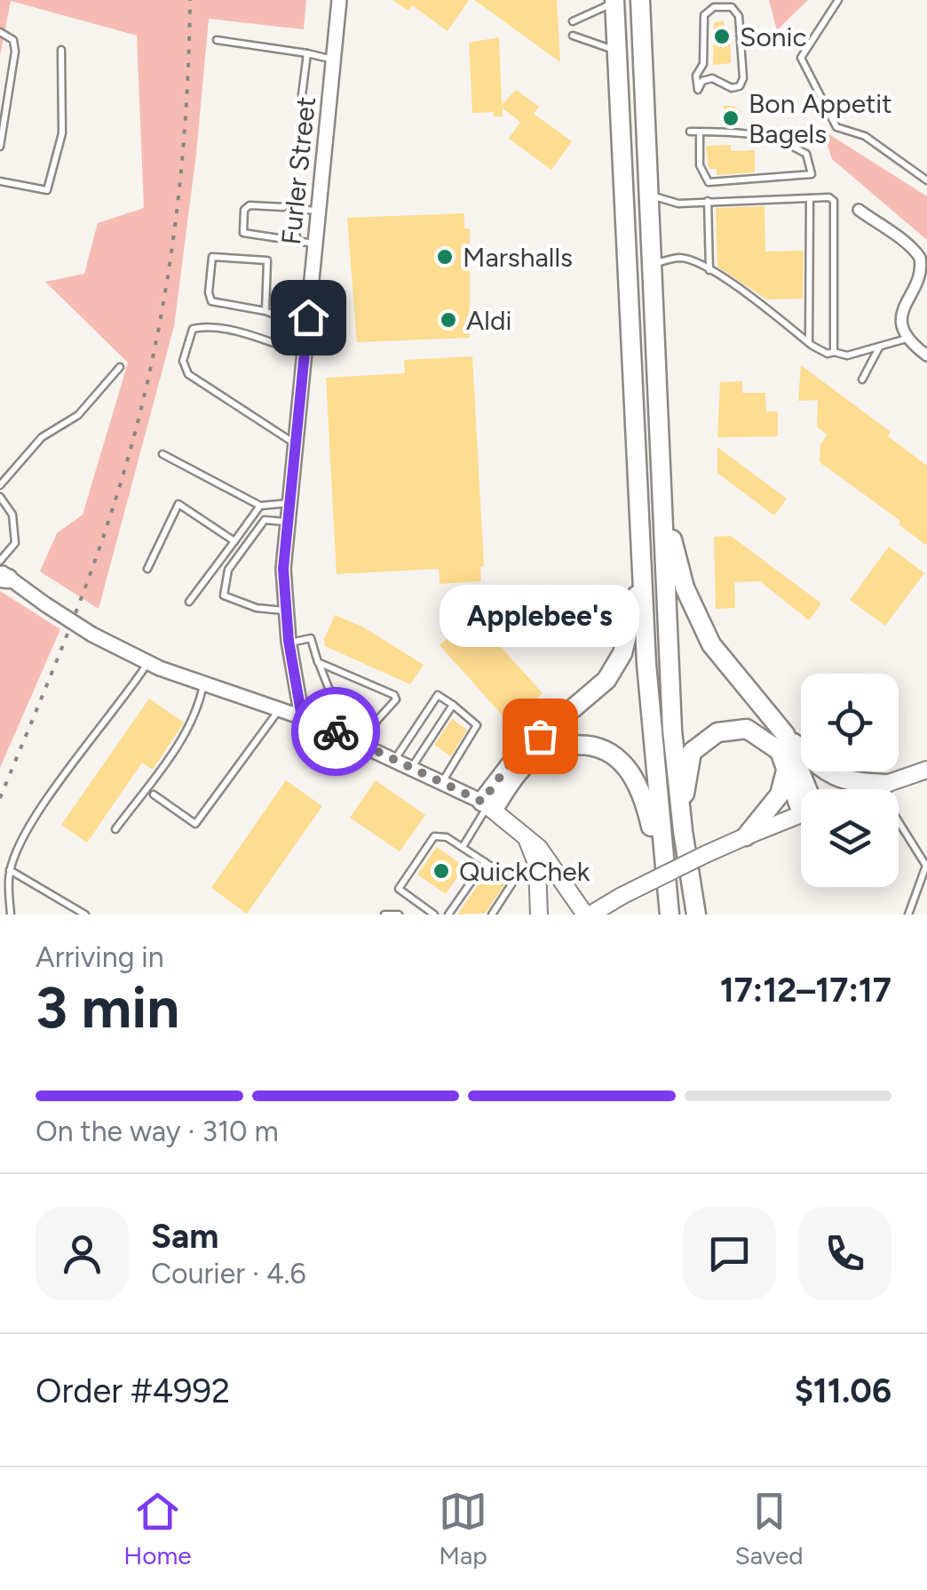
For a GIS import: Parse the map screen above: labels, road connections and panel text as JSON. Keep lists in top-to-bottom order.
{
  "streets": {
    "street": ["Furler Street"]
  },
  "places": [
    "Sonic",
    "Bon Appetit Bagels",
    "Marshalls",
    "Aldi",
    "Applebee's",
    "QuickChek"
  ],
  "page": {
    "bubble": "Applebee's",
    "heading": ["3 min", "Arriving in", "17:12–17:17"],
    "panel": [
      "Sam",
      "Courier · 4.6",
      "Order #4992",
      "$11.06"
    ],
    "bar": "On the way · 310 m",
    "tabs": ["Home", "Map", "Saved"]
  }
}
